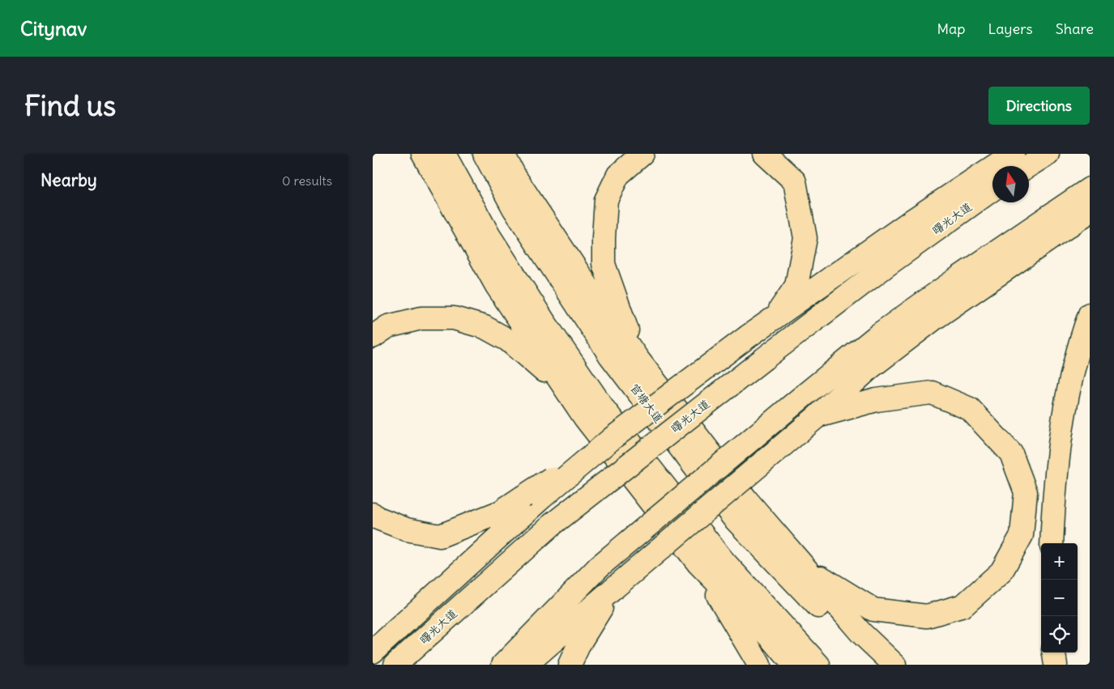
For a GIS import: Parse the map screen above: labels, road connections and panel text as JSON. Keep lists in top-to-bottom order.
{
  "streets": {
    "highway": ["曙光大道", "官塘大道"]
  },
  "north": "top",
  "page": {
    "header": "Citynav",
    "nav": ["Map", "Layers", "Share"],
    "buttons": "Directions",
    "title": "Find us",
    "heading": ["Nearby", "0 results"],
    "map_buttons": ["+", "−"]
  }
}
